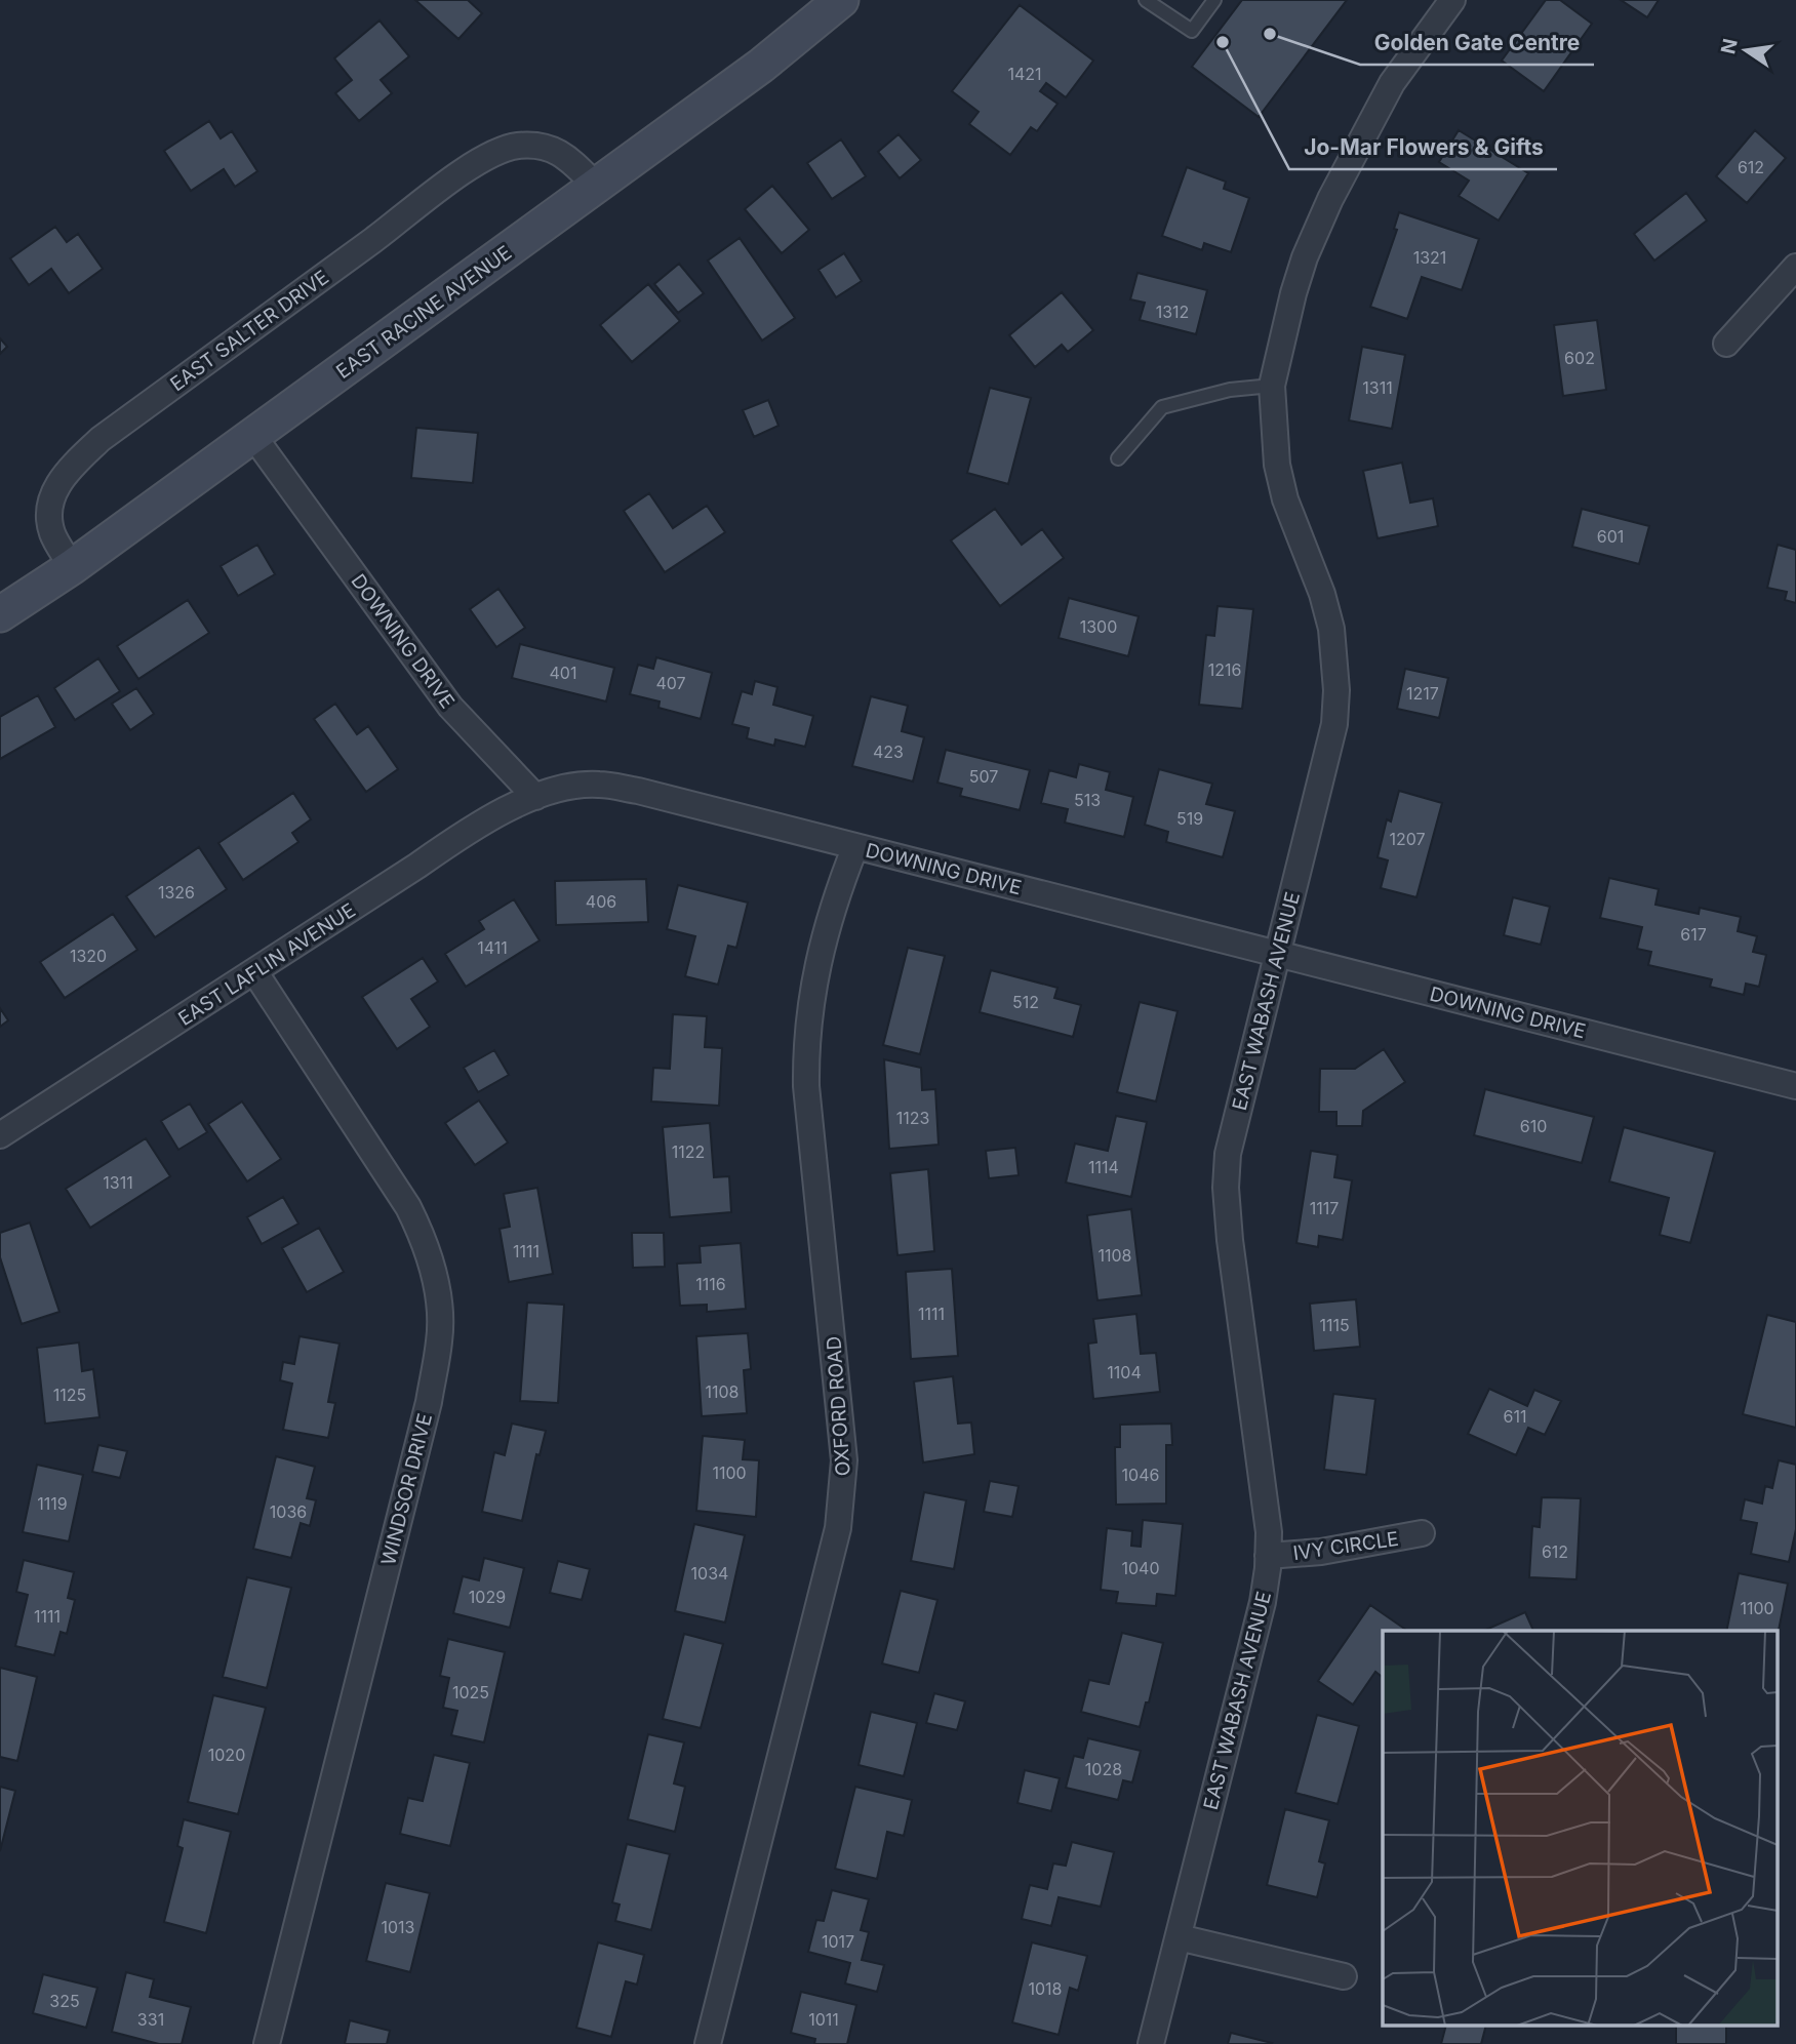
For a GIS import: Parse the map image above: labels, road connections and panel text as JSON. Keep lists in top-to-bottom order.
{
  "streets": {
    "main road": ["EAST RACINE AVENUE"],
    "street": [
      "EAST SALTER DRIVE",
      "DOWNING DRIVE",
      "EAST LAFLIN AVENUE",
      "EAST WABASH AVENUE",
      "OXFORD ROAD",
      "WINDSOR DRIVE",
      "IVY CIRCLE"
    ]
  },
  "crossings": [
    ["EAST RACINE AVENUE", "EAST SALTER DRIVE"],
    ["EAST RACINE AVENUE", "DOWNING DRIVE"],
    ["DOWNING DRIVE", "EAST LAFLIN AVENUE"],
    ["DOWNING DRIVE", "EAST WABASH AVENUE"],
    ["DOWNING DRIVE", "OXFORD ROAD"],
    ["EAST LAFLIN AVENUE", "WINDSOR DRIVE"],
    ["EAST WABASH AVENUE", "IVY CIRCLE"]
  ],
  "places": ["Golden Gate Centre", "Jo-Mar Flowers & Gifts"],
  "house_numbers": [
    "1421",
    "612",
    "1321",
    "1312",
    "602",
    "1311",
    "601",
    "1300",
    "1216",
    "401",
    "407",
    "1217",
    "423",
    "507",
    "513",
    "519",
    "1207",
    "1326",
    "406",
    "617",
    "1411",
    "1320",
    "512",
    "1123",
    "610",
    "1122",
    "1114",
    "1311",
    "1117",
    "1111",
    "1108",
    "1116",
    "1111",
    "1115",
    "1104",
    "1108",
    "1125",
    "611",
    "1100",
    "1046",
    "1119",
    "1036",
    "612",
    "1040",
    "1034",
    "1029",
    "1100",
    "1111",
    "1025",
    "1020",
    "1028",
    "1013",
    "1017",
    "1018",
    "325",
    "331",
    "1011"
  ],
  "north": "left"
}
